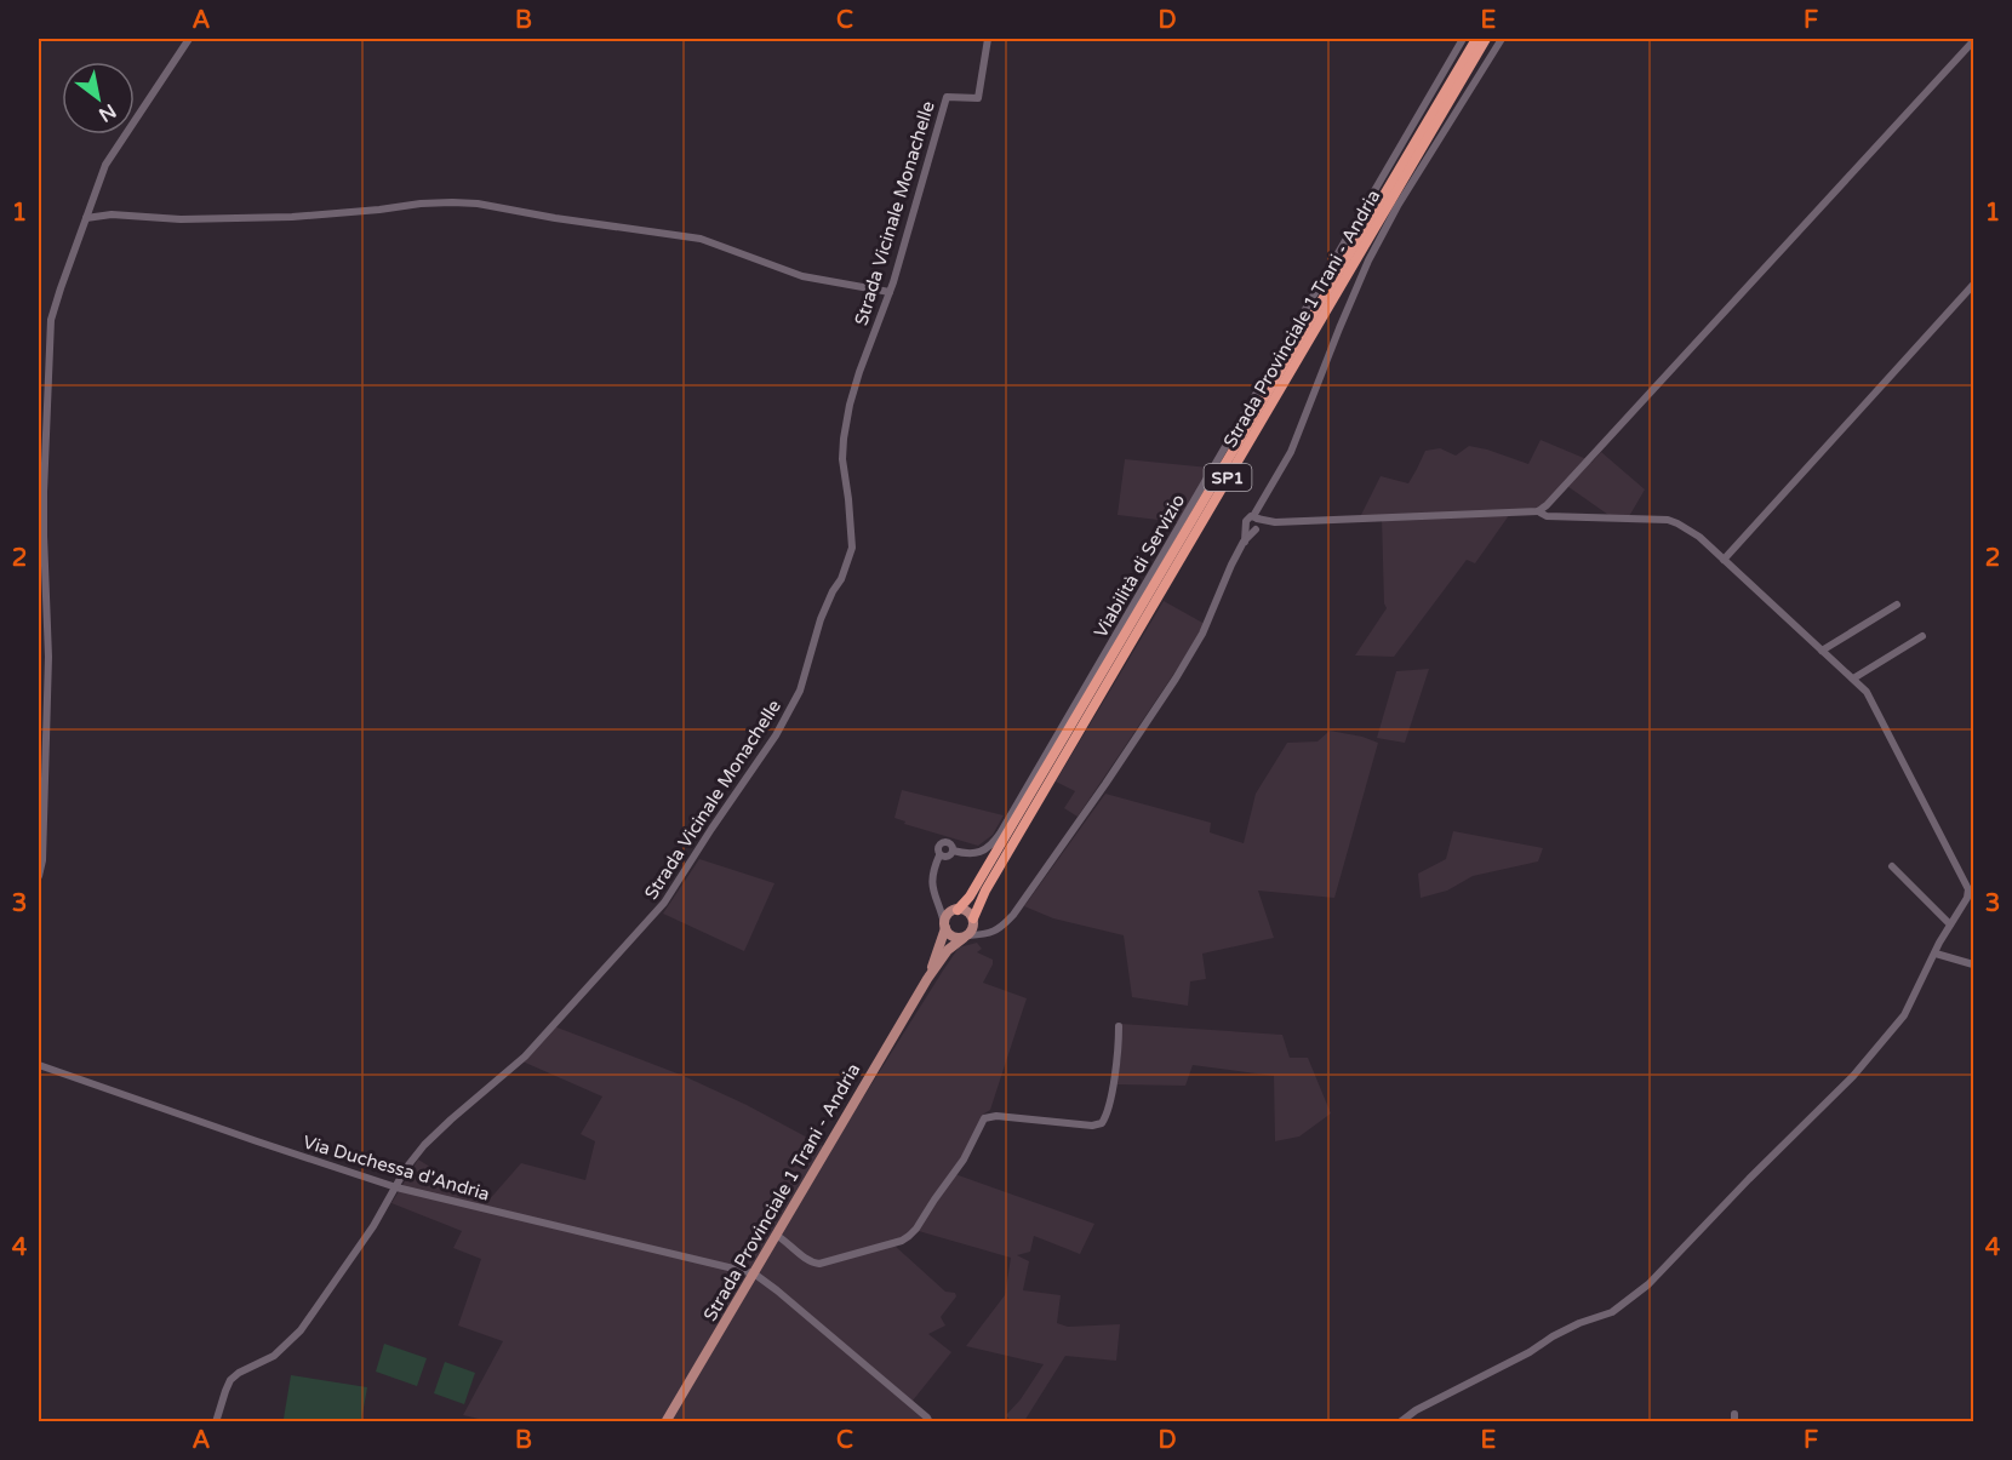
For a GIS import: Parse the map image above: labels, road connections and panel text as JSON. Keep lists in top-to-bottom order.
{
  "streets": {
    "highway": ["Strada Provinciale 1 Trani - Andria", "SP1"],
    "street": ["Strada Vicinale Monachelle", "Viabilità di Servizio", "Via Duchessa d'Andria"]
  },
  "crossings": [
    ["Strada Vicinale Monachelle", "Via Duchessa d'Andria"],
    ["Strada Provinciale 1 Trani - Andria", "Via Duchessa d'Andria"]
  ],
  "north": "bottom right",
  "grid": {
    "columns": [
      "A",
      "B",
      "C",
      "D",
      "E",
      "F"
    ],
    "rows": [
      "1",
      "2",
      "3",
      "4"
    ]
  }
}
